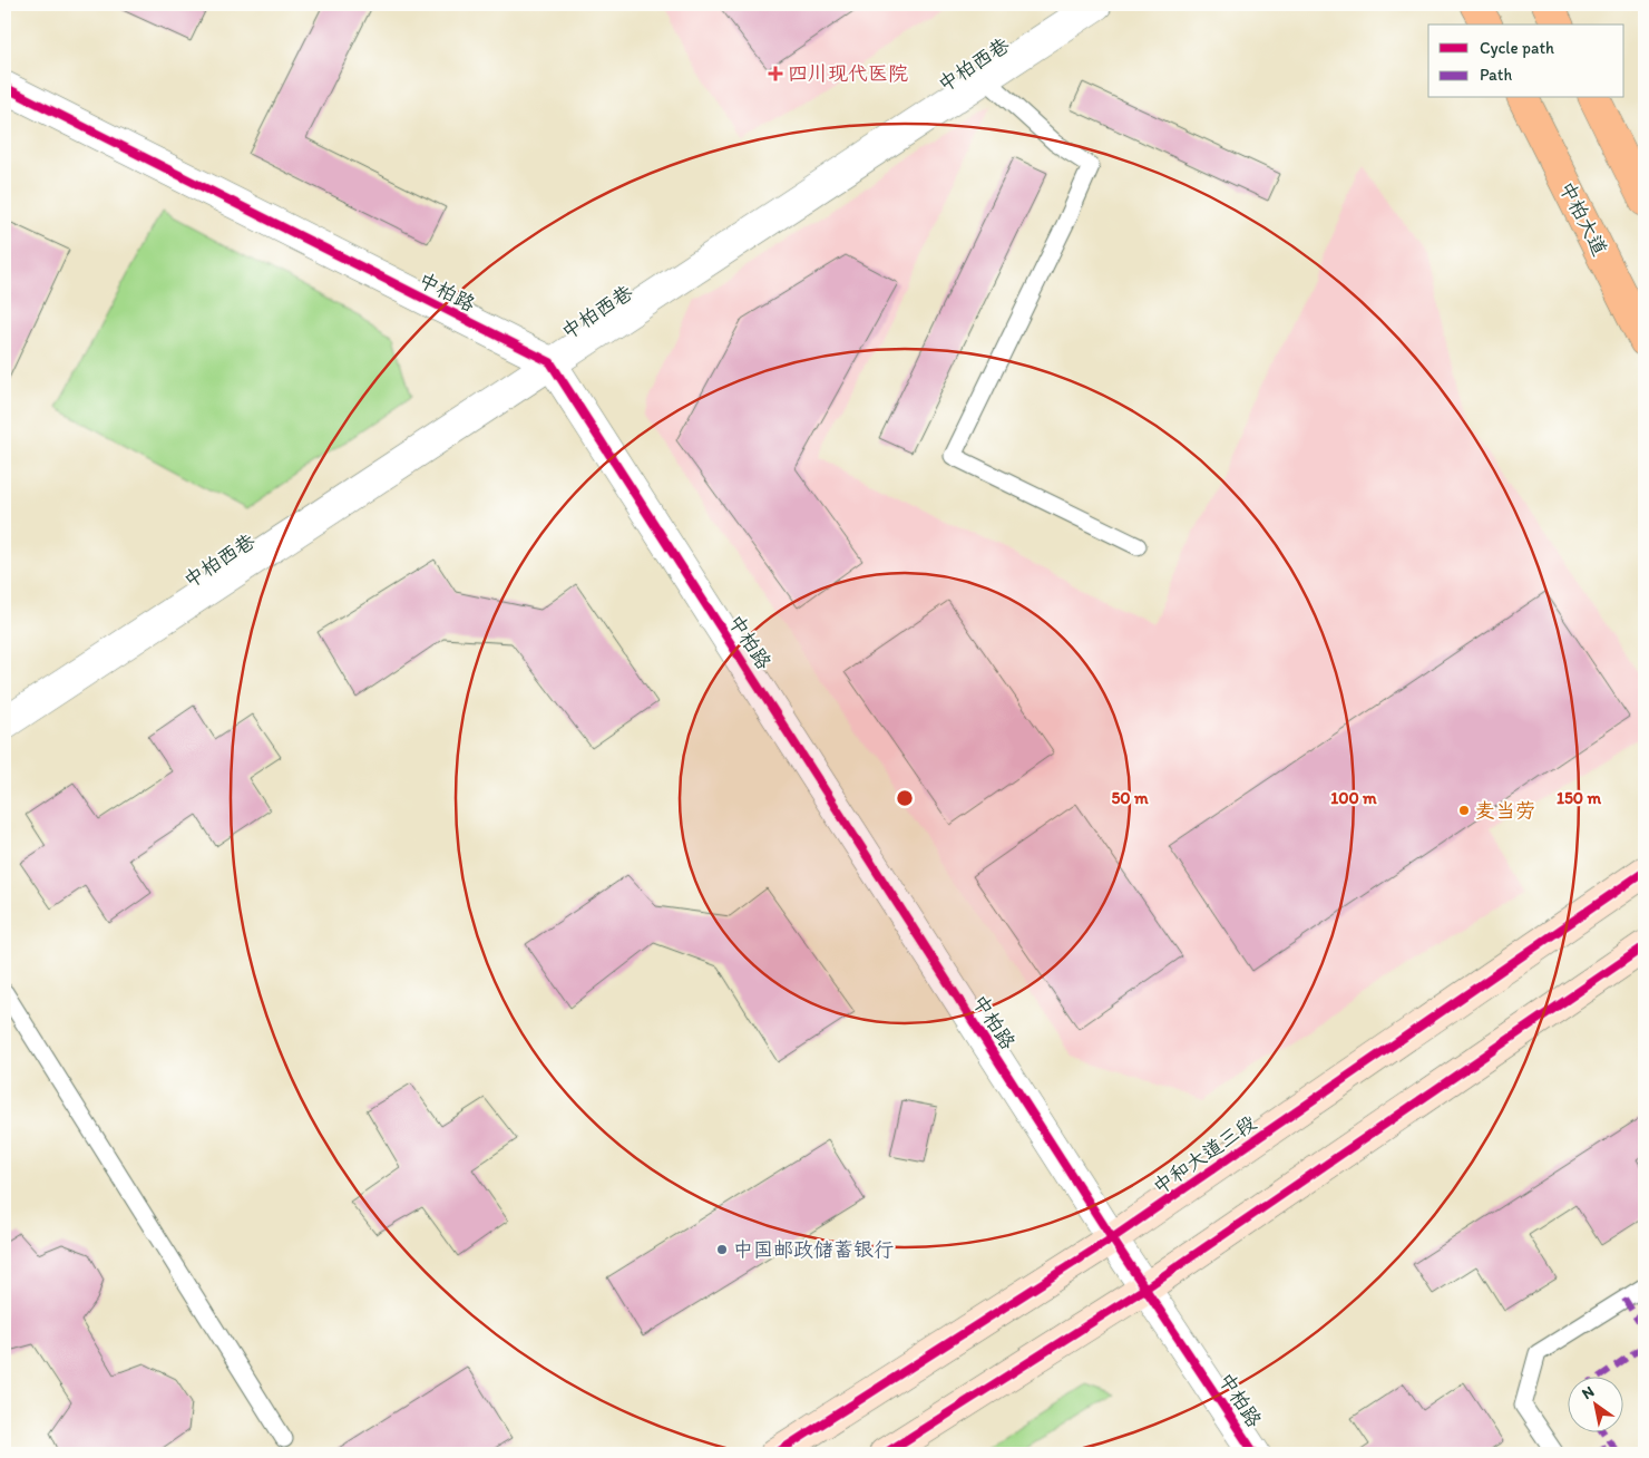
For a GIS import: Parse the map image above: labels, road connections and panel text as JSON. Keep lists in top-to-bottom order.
{
  "streets": {
    "main road": ["中柏大道", "中和大道三段"],
    "street": ["中柏西巷", "中柏路"]
  },
  "crossings": [
    ["中柏西巷", "中柏路"],
    ["中柏路", "中和大道三段"]
  ],
  "places": {
    "health": ["四川现代医院"],
    "other": ["麦当劳", "中国邮政储蓄银行"]
  },
  "legend": ["Cycle path", "Path"],
  "north": "top left",
  "rings": ["50 m", "100 m", "150 m"]
}
